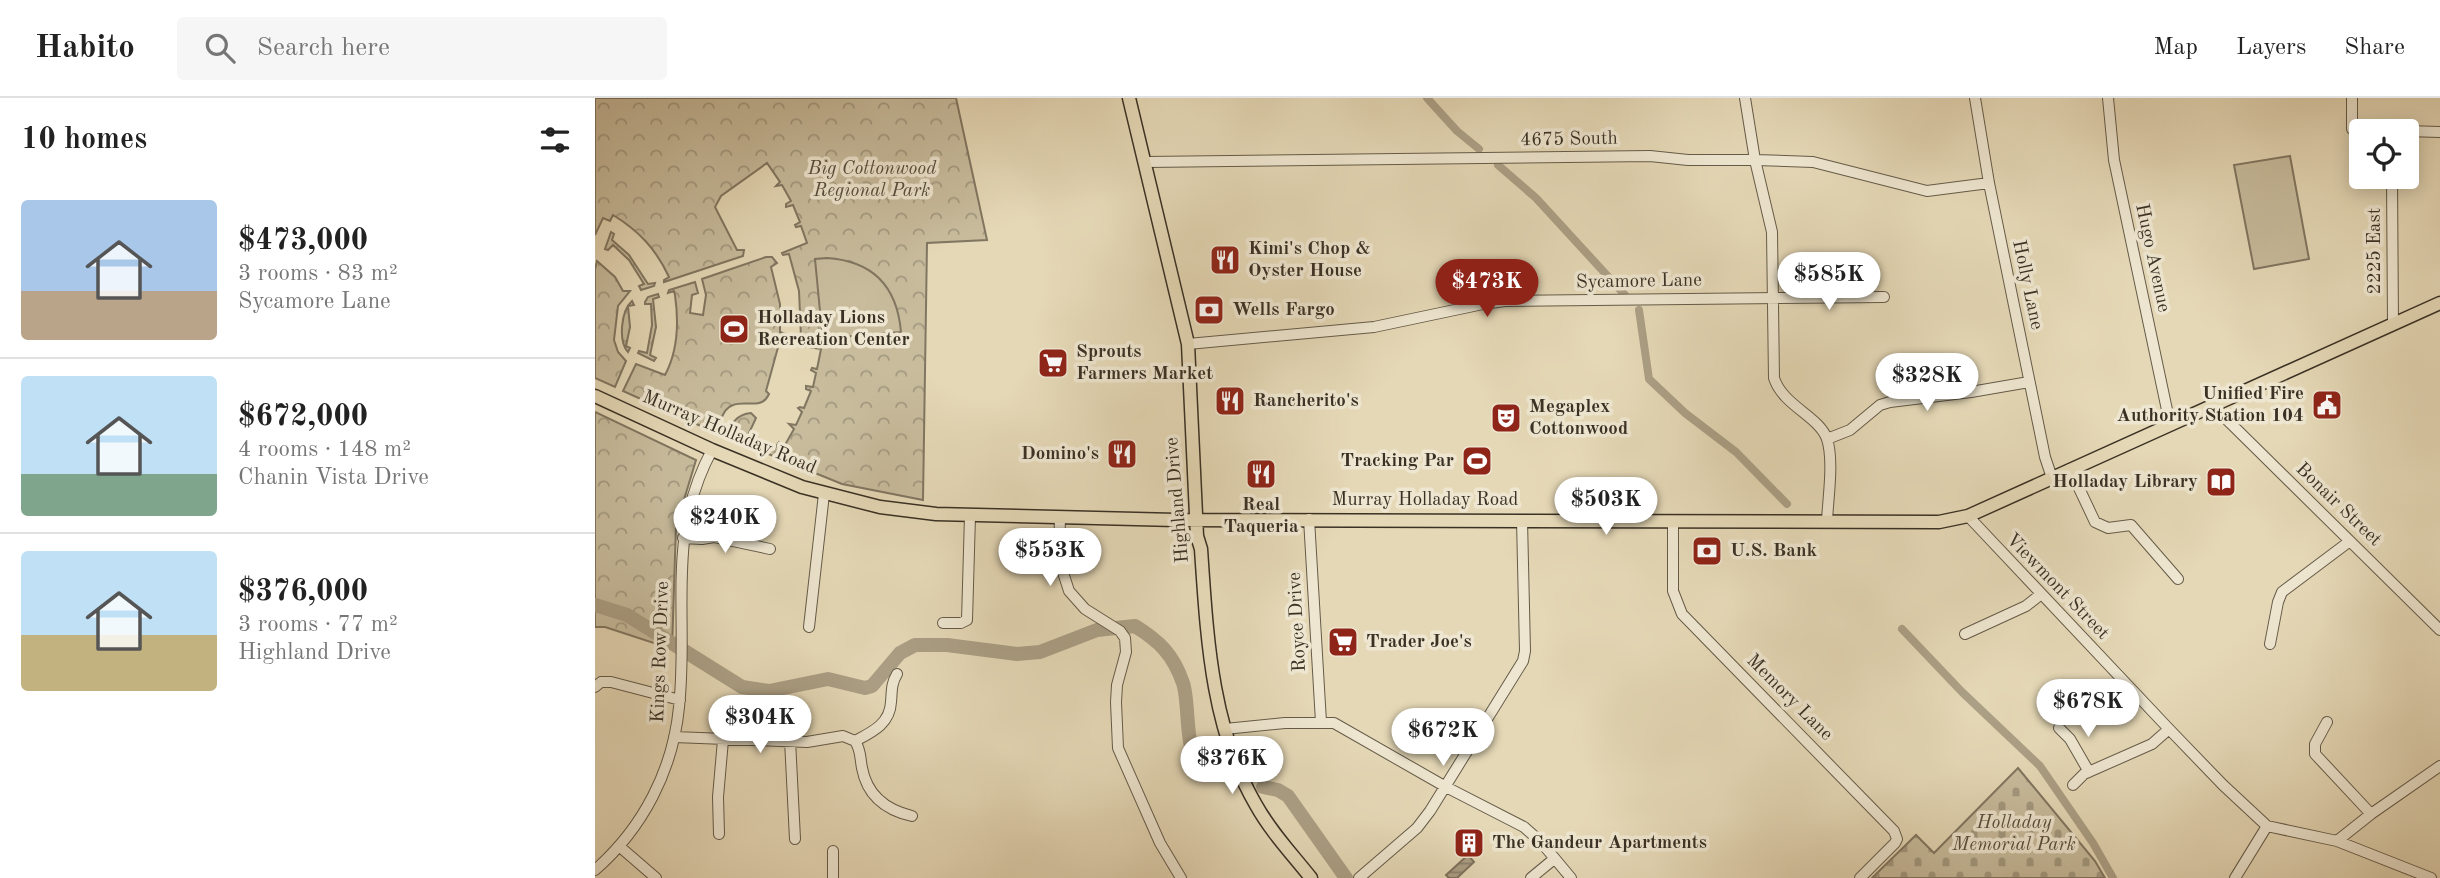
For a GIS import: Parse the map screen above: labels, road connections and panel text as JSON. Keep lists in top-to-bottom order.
{
  "streets": {
    "main road": ["Murray Holladay Road", "Highland Drive"],
    "street": [
      "4675 South",
      "2225 East",
      "Hugo Avenue",
      "Sycamore Lane",
      "Holly Lane",
      "Bonair Street",
      "Viewmont Street",
      "Royce Drive",
      "Kings Row Drive",
      "Memory Lane"
    ]
  },
  "crossings": [
    ["4675 South", "Holly Lane"],
    ["4675 South", "Highland Drive"],
    ["2225 East", "Murray Holladay Road"],
    ["Hugo Avenue", "Murray Holladay Road"],
    ["Sycamore Lane", "Highland Drive"],
    ["Holly Lane", "Murray Holladay Road"],
    ["Murray Holladay Road", "Highland Drive"],
    ["Murray Holladay Road", "Bonair Street"],
    ["Murray Holladay Road", "Viewmont Street"],
    ["Murray Holladay Road", "Royce Drive"],
    ["Murray Holladay Road", "Kings Row Drive"],
    ["Murray Holladay Road", "Memory Lane"]
  ],
  "parks": ["Big Cottonwood Regional Park", "Holladay Memorial Park"],
  "places": {
    "restaurant": [
      "Kimi's Chop & Oyster House",
      "Rancherito's",
      "Domino's",
      "Real Taqueria"
    ],
    "bank": ["Wells Fargo", "U.S. Bank"],
    "sports": ["Holladay Lions Recreation Center", "Tracking Par"],
    "supermarket": ["Sprouts Farmers Market", "Trader Joe's"],
    "public building": ["Unified Fire Authority Station 104"],
    "theatre": ["Megaplex Cottonwood"],
    "library": ["Holladay Library"],
    "building": ["The Gandeur Apartments"]
  },
  "page": {
    "header": "Habito",
    "search": "Search here",
    "nav": ["Map", "Layers", "Share"],
    "heading": "10 homes",
    "list": [
      {
        "name": "$473,000",
        "note": "3 rooms · 83 m² · Sycamore Lane"
      },
      {
        "name": "$672,000",
        "note": "4 rooms · 148 m² · Chanin Vista Drive"
      },
      {
        "name": "$376,000",
        "note": "3 rooms · 77 m² · Highland Drive"
      }
    ],
    "price": [
      "$585K",
      "$473K",
      "$328K",
      "$503K",
      "$240K",
      "$553K",
      "$678K",
      "$304K",
      "$672K",
      "$376K"
    ]
  }
}
